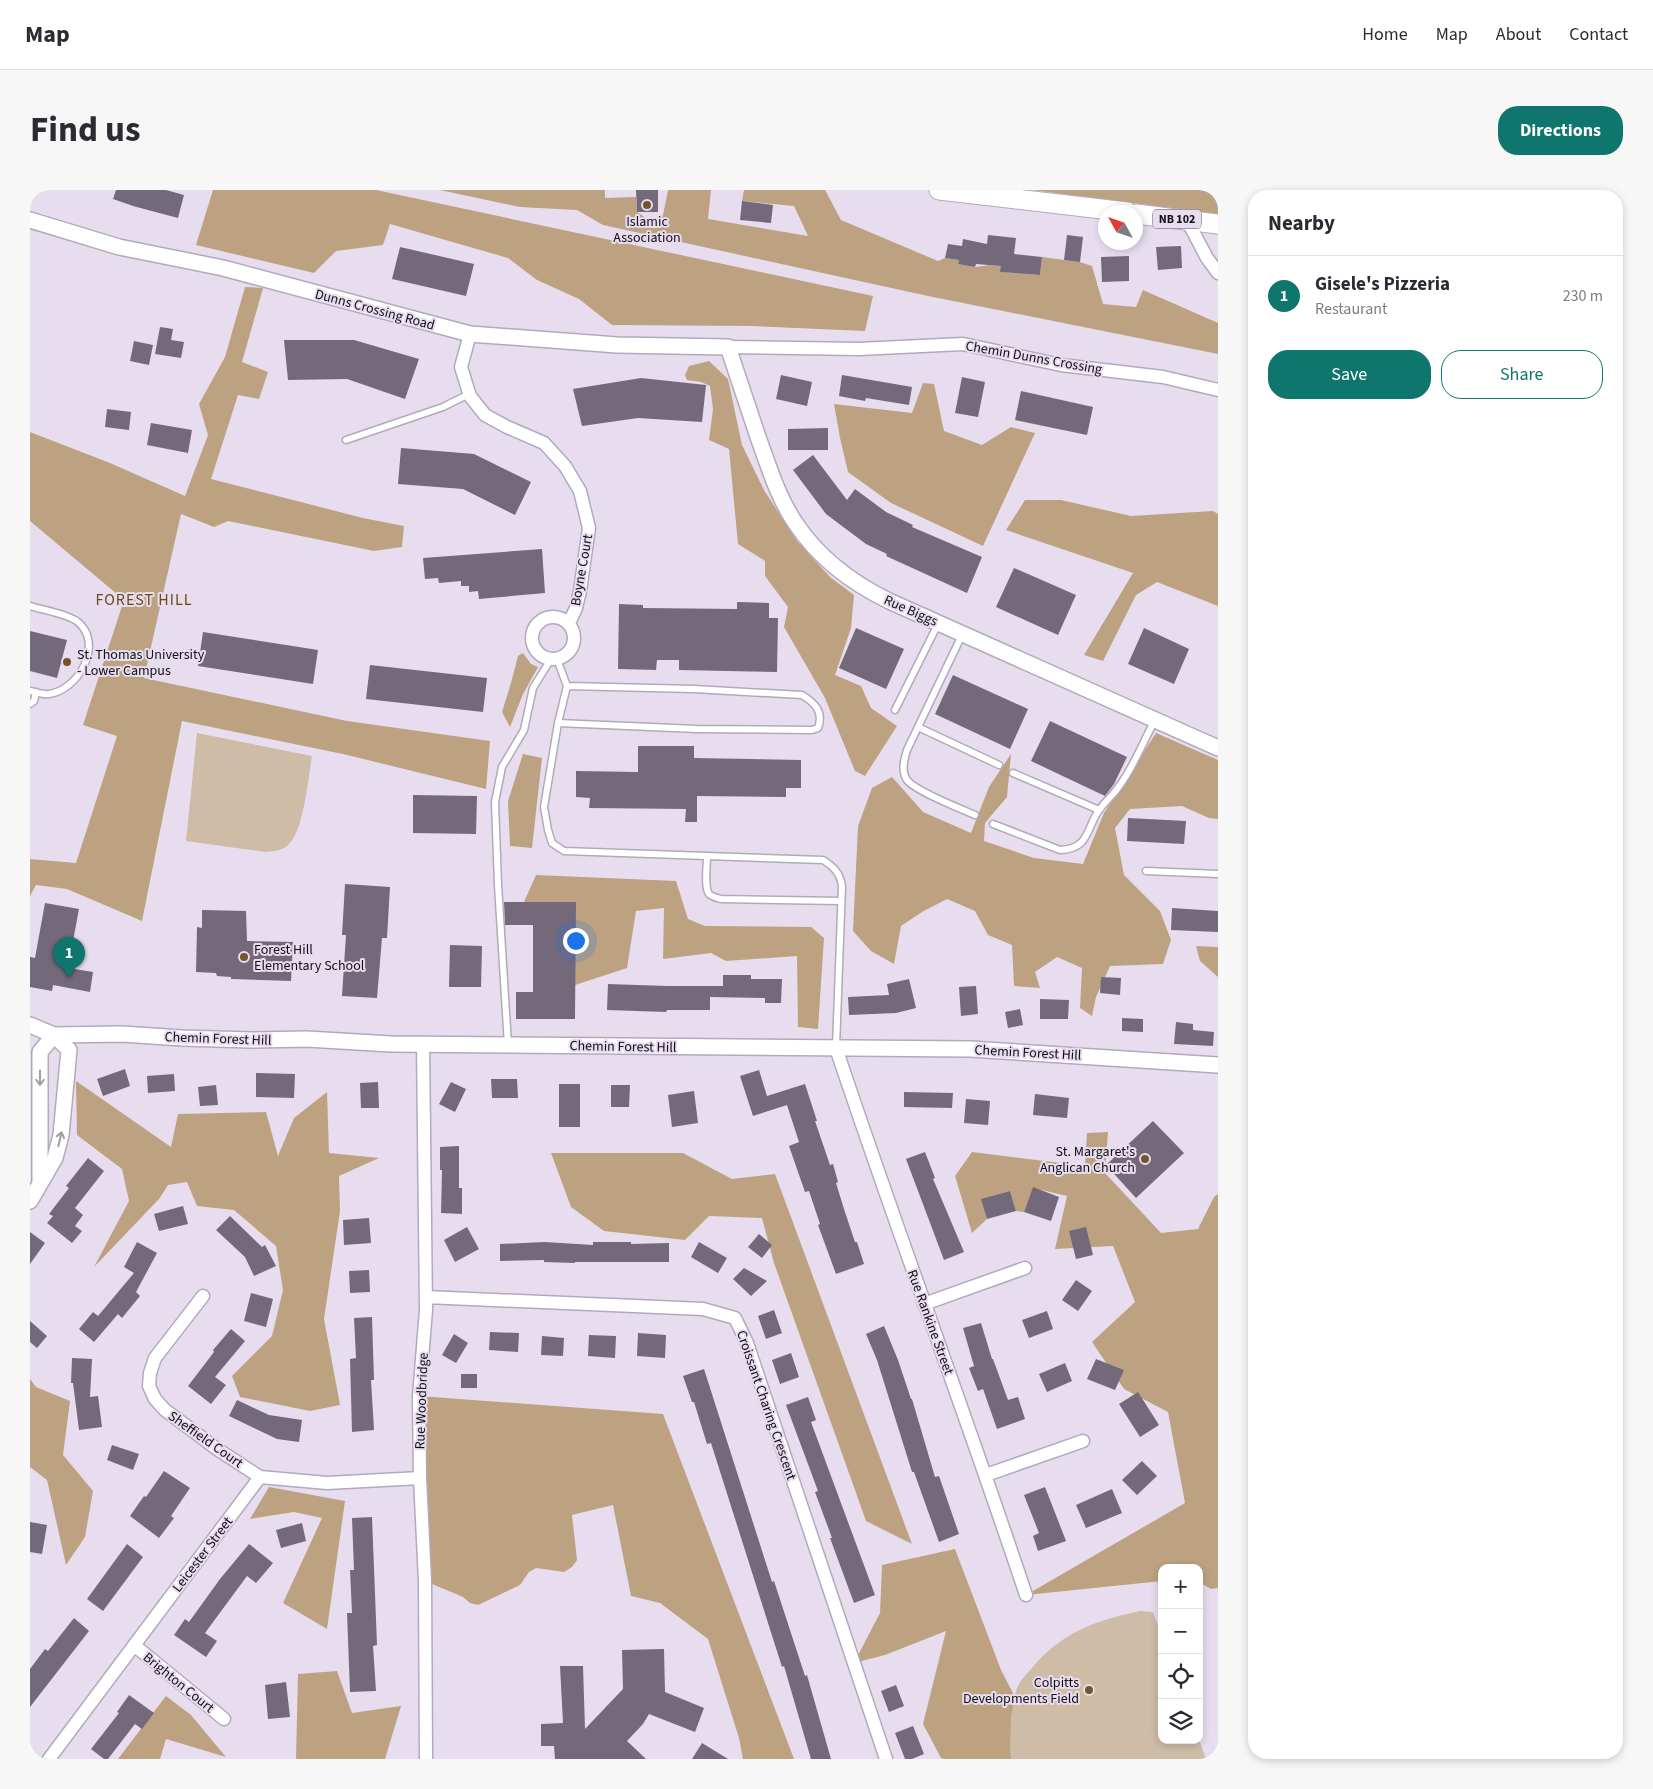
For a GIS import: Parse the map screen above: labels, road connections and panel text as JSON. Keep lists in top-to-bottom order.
{
  "streets": {
    "main road": ["NB 102"],
    "street": [
      "Dunns Crossing Road",
      "Chemin Dunns Crossing",
      "Boyne Court",
      "Rue Biggs",
      "Chemin Forest Hill",
      "Rue Rankine Street",
      "Rue Woodbridge",
      "Croissant Charing Crescent",
      "Sheffield Court",
      "Leicester Street",
      "Brighton Court"
    ]
  },
  "crossings": [
    ["Dunns Crossing Road", "Chemin Dunns Crossing"],
    ["Dunns Crossing Road", "Boyne Court"],
    ["Dunns Crossing Road", "Rue Biggs"],
    ["Chemin Dunns Crossing", "Rue Biggs"],
    ["Chemin Forest Hill", "Rue Rankine Street"],
    ["Chemin Forest Hill", "Rue Woodbridge"],
    ["Rue Woodbridge", "Croissant Charing Crescent"],
    ["Sheffield Court", "Leicester Street"],
    ["Leicester Street", "Brighton Court"]
  ],
  "districts": ["FOREST HILL"],
  "places": [
    "Islamic Association",
    "St. Thomas University - Lower Campus",
    "Forest Hill Elementary School",
    "St. Margaret's Anglican Church",
    "Colpitts Developments Field"
  ],
  "north": "top left",
  "page": {
    "header": "Map",
    "nav": [
      "Home",
      "Map",
      "About",
      "Contact"
    ],
    "title": "Find us",
    "buttons": [
      "Directions",
      ["Save", "Share"]
    ],
    "heading": "Nearby",
    "list": [
      {
        "mark": "1",
        "name": "Gisele's Pizzeria",
        "note": "Restaurant",
        "value": "230 m"
      }
    ],
    "pins": "1",
    "map_buttons": ["+", "−"]
  }
}
